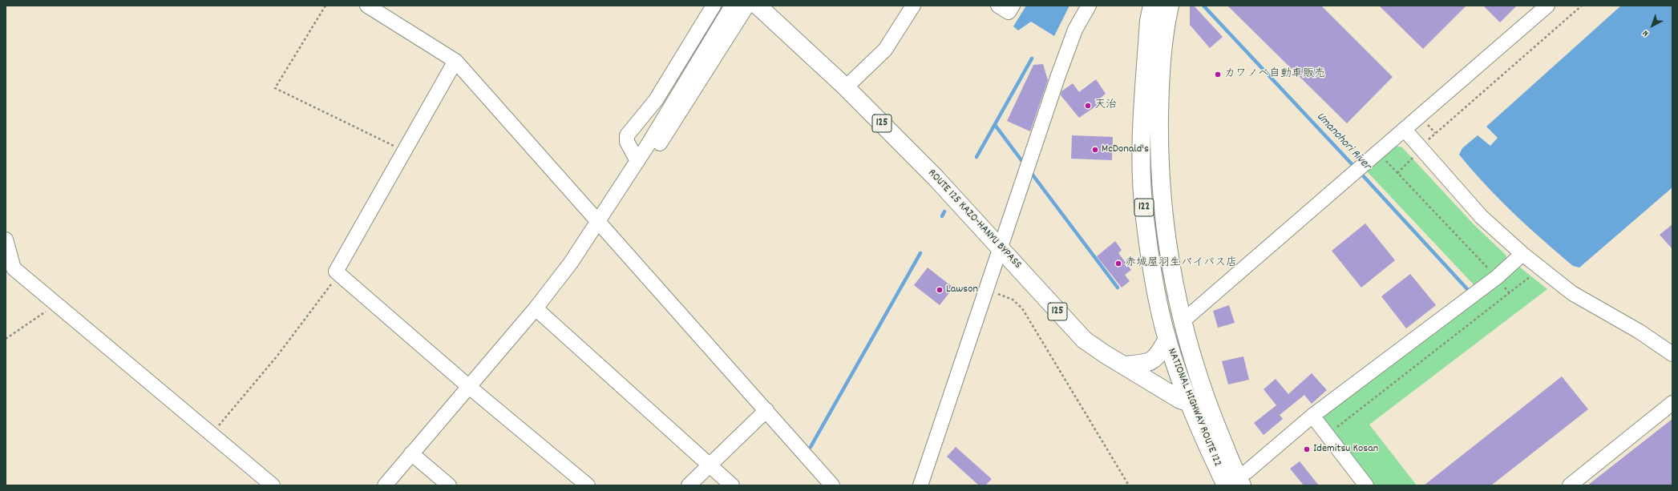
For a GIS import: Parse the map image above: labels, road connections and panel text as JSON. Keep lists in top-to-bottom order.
{
  "streets": {
    "highway": [
      "125",
      "122",
      "ROUTE 125 KAZO-HANYU BYPASS",
      "NATIONAL HIGHWAY ROUTE 122"
    ]
  },
  "crossings": [
    ["ROUTE 125 KAZO-HANYU BYPASS", "NATIONAL HIGHWAY ROUTE 122"]
  ],
  "water": ["Umanohori River"],
  "places": [
    "カワノベ自動車販売",
    "天治",
    "McDonald's",
    "赤城屋羽生バイパス店",
    "Lawson",
    "Idemitsu Kosan"
  ],
  "north": "bottom left"
}
